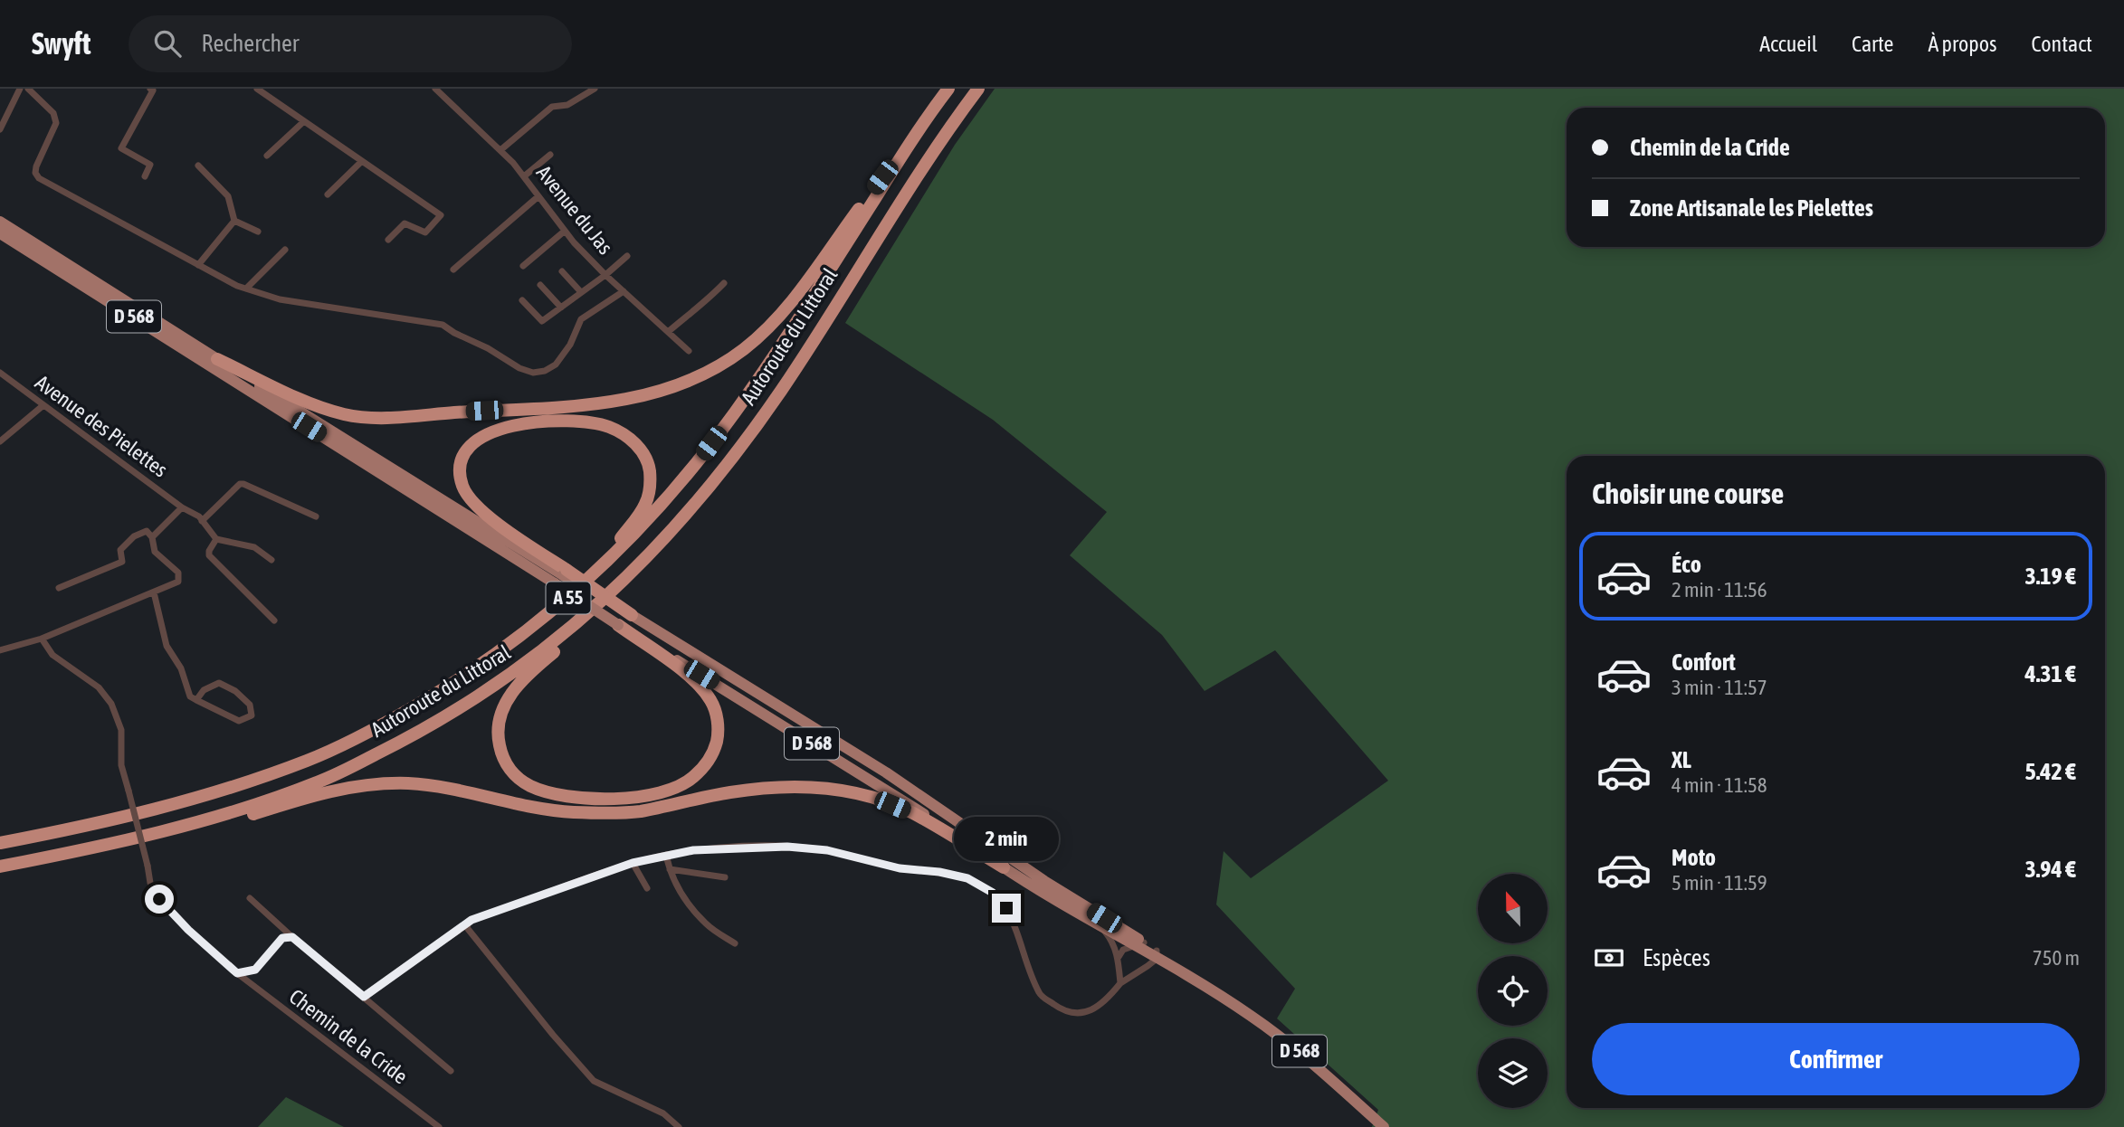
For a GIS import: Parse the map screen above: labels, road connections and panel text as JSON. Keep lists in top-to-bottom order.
{
  "streets": {
    "highway": ["Autoroute du Littoral", "A 55"],
    "main road": ["D 568"],
    "street": ["Avenue du Jas", "Avenue des Pielettes", "Chemin de la Cride"]
  },
  "north": "top",
  "page": {
    "header": "Swyft",
    "search": "Rechercher",
    "nav": [
      "Accueil",
      "Carte",
      "À propos",
      "Contact"
    ],
    "banner": ["Chemin de la Cride", "Zone Artisanale les Pielettes"],
    "heading": "Choisir une course",
    "list": [
      {
        "name": "Éco",
        "note": "2 min · 11:56",
        "value": "3.19 €"
      },
      {
        "name": "Confort",
        "note": "3 min · 11:57",
        "value": "4.31 €"
      },
      {
        "name": "XL",
        "note": "4 min · 11:58",
        "value": "5.42 €"
      },
      {
        "name": "Moto",
        "note": "5 min · 11:59",
        "value": "3.94 €"
      }
    ],
    "bubble": "2 min",
    "pay": ["Espèces", "750 m"],
    "buttons": "Confirmer"
  }
}
